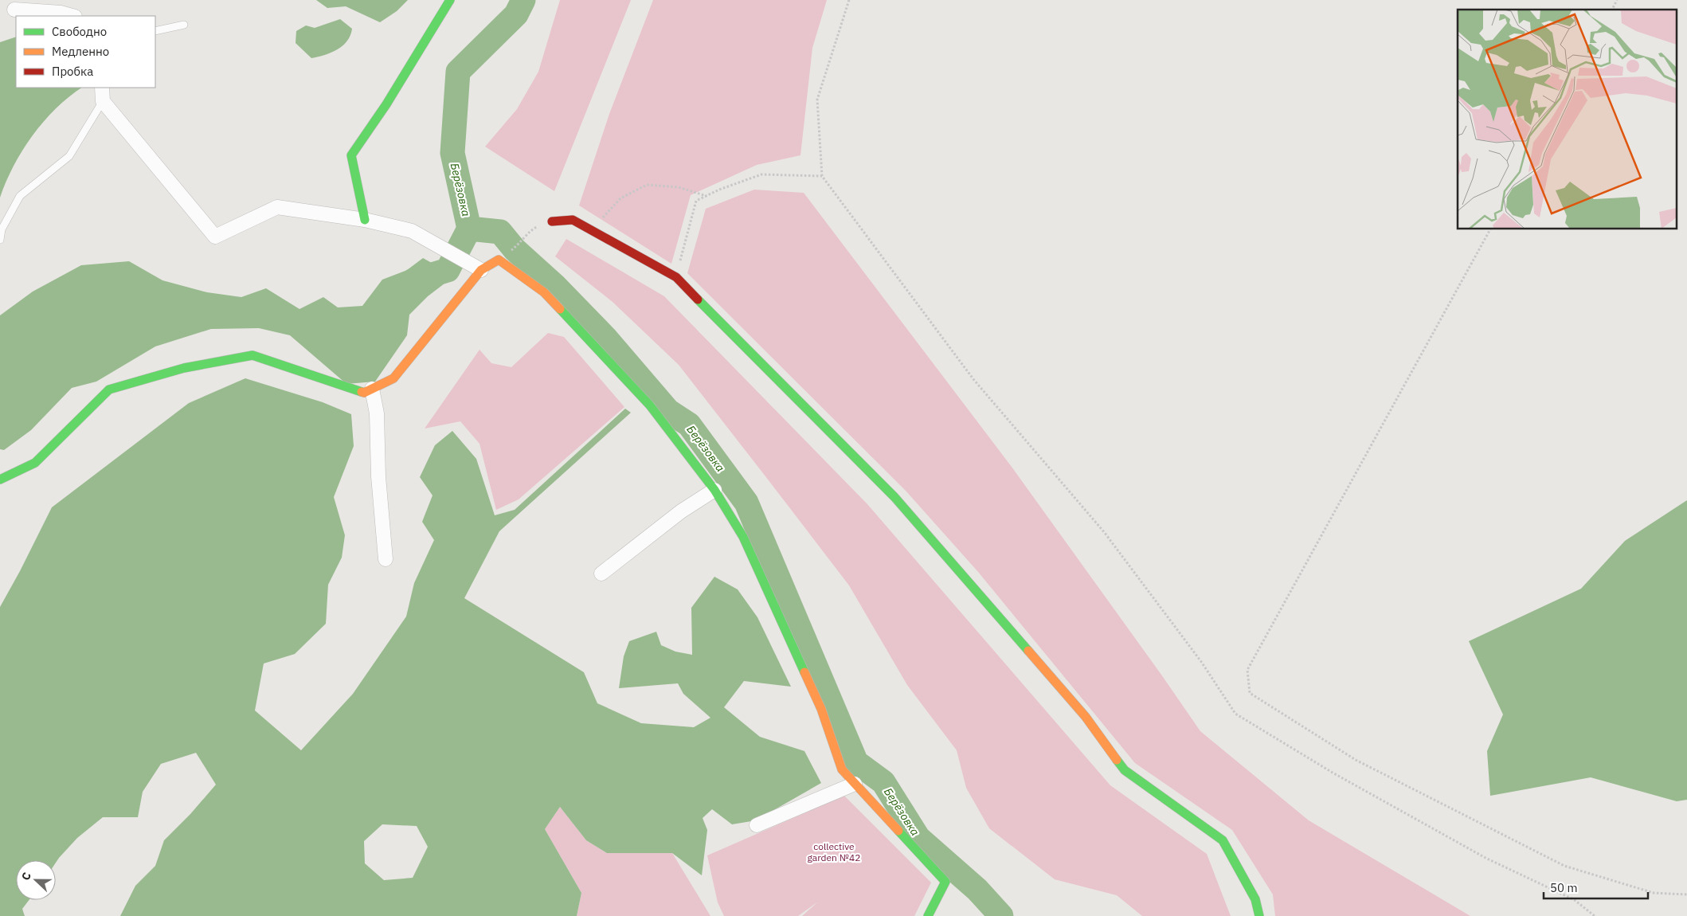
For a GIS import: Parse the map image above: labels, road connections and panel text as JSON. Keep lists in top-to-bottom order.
{
  "water": ["Берёзовка"],
  "parks": ["collective garden №42"],
  "legend": ["Свободно", "Медленно", "Пробка"],
  "scale_bar": "50 m",
  "north": "left"
}
